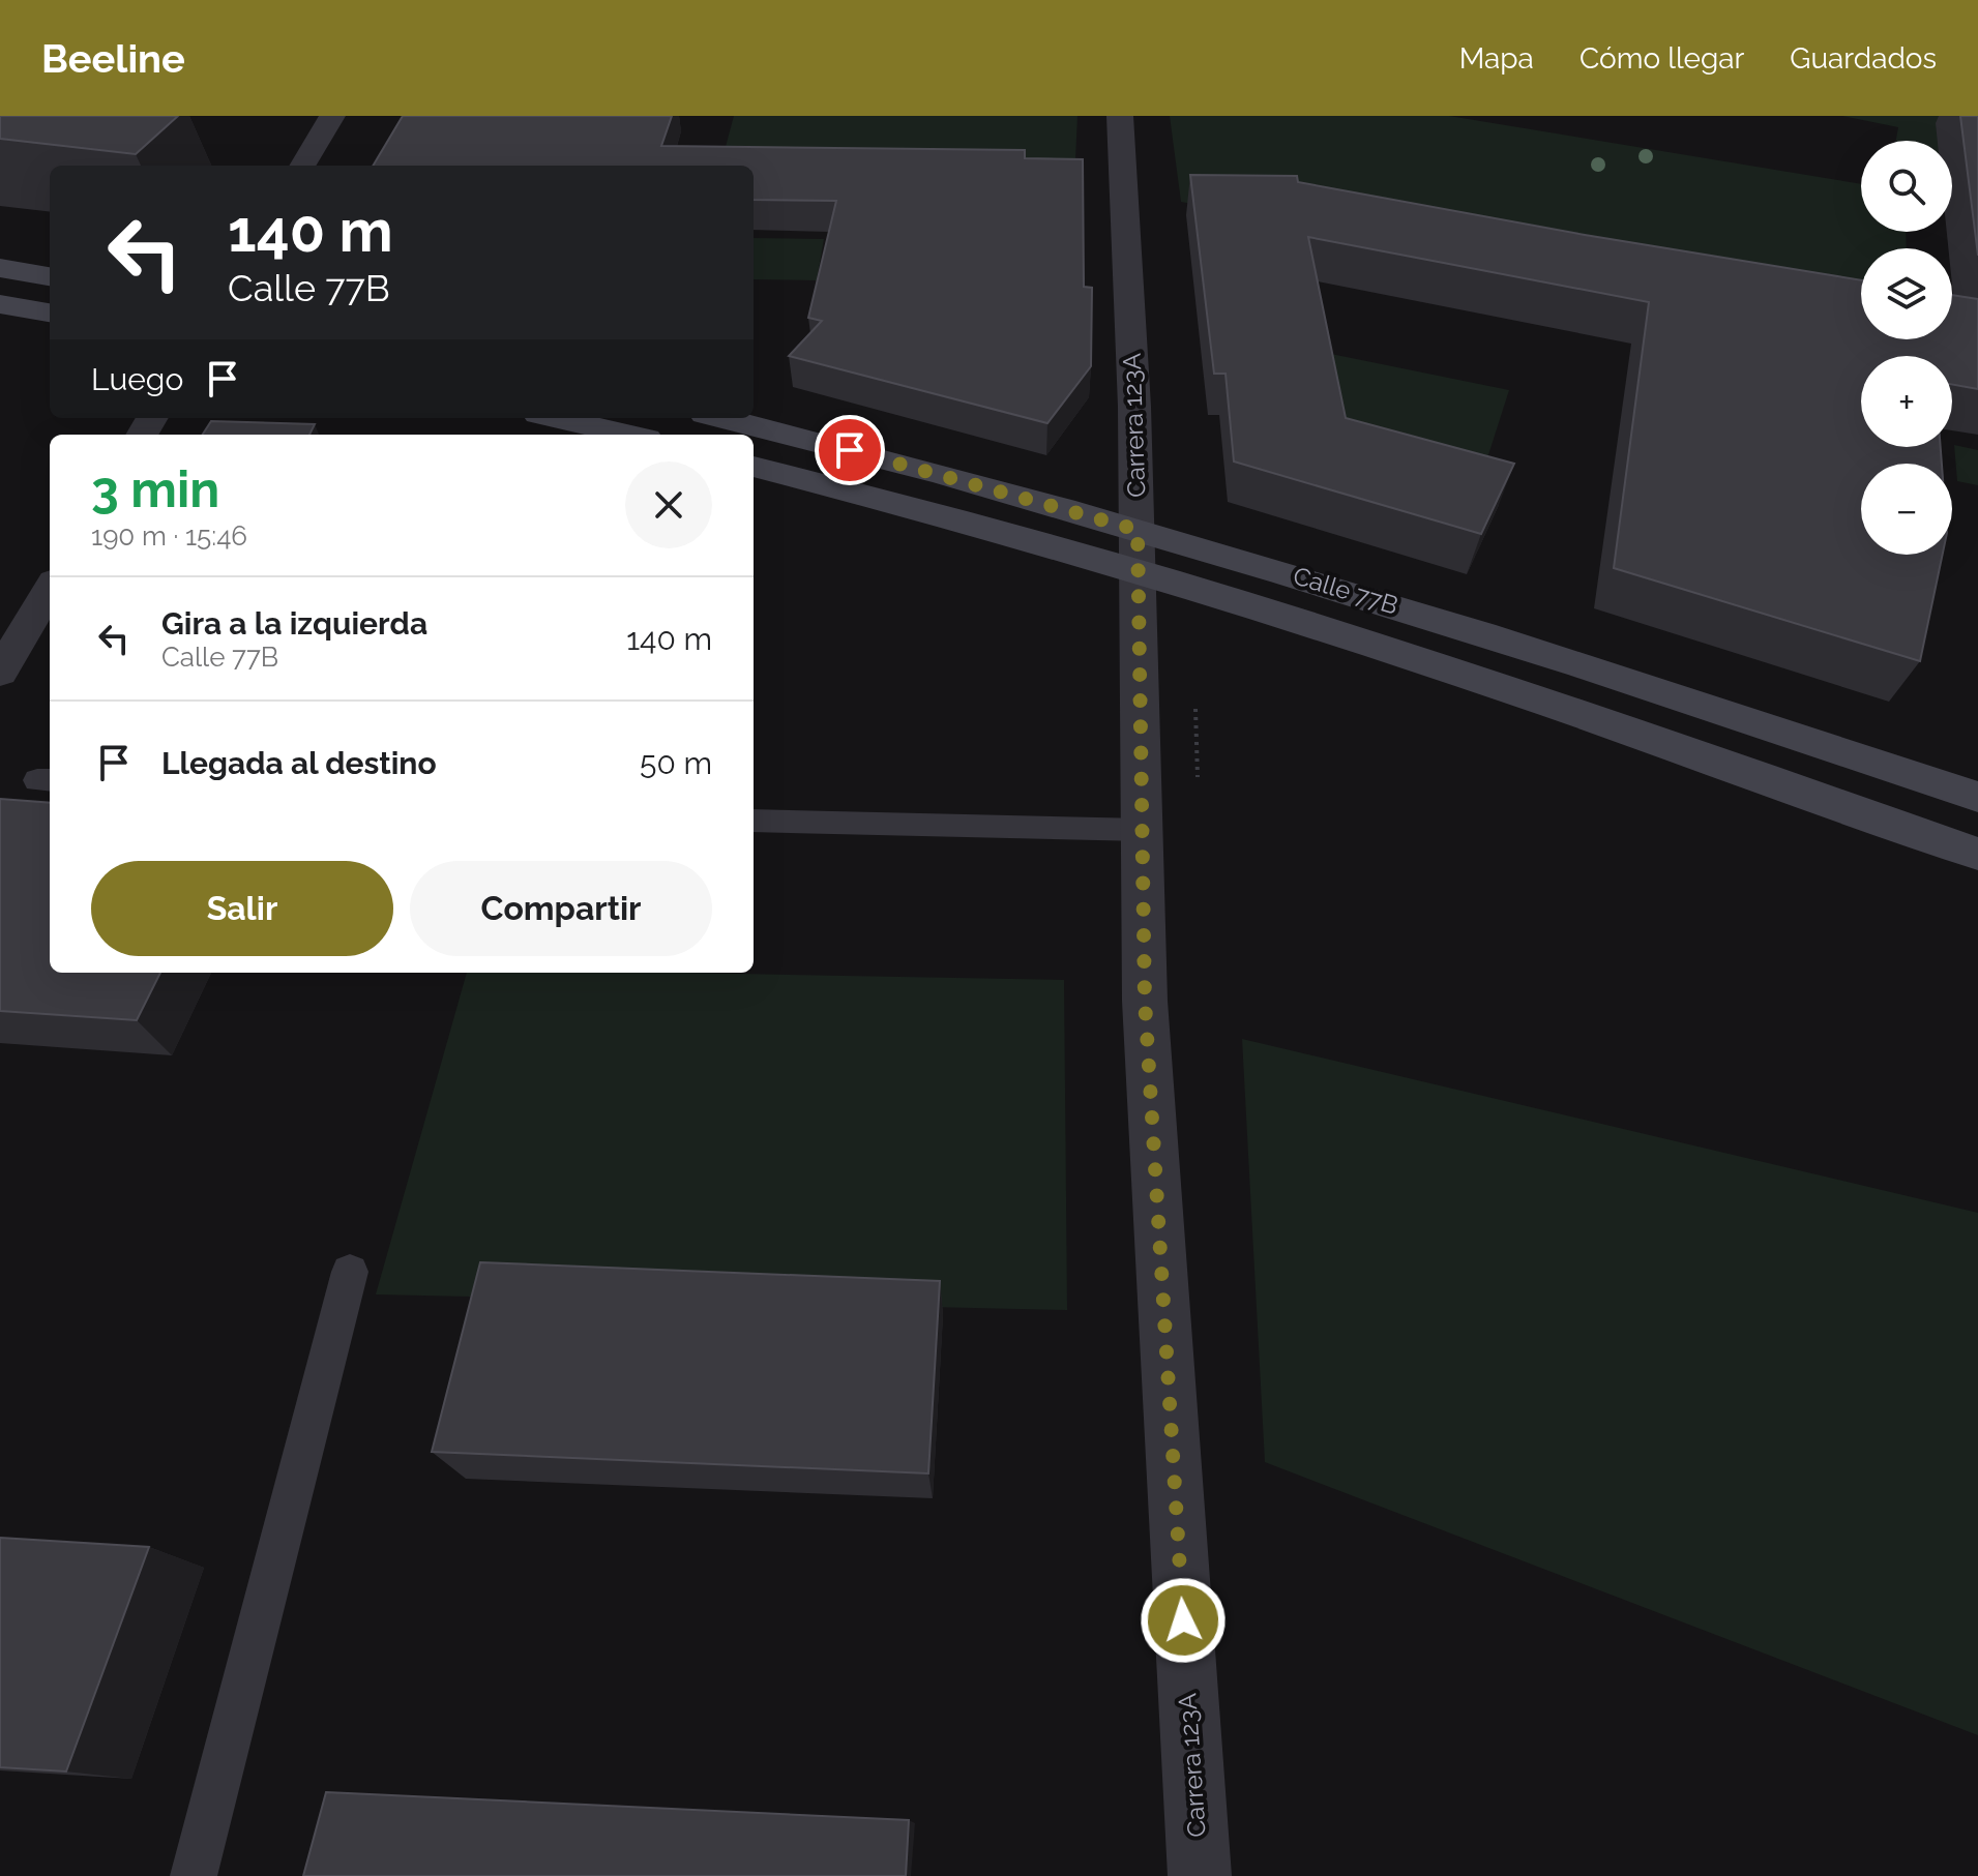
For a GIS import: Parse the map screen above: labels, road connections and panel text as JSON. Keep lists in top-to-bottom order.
{
  "streets": {
    "street": ["Carrera 123A", "Calle 77B"]
  },
  "crossings": [
    ["Carrera 123A", "Calle 77B"]
  ],
  "page": {
    "header": "Beeline",
    "nav": ["Mapa", "Cómo llegar", "Guardados"],
    "map_buttons": ["+", "−"],
    "turn": ["140 m", "Calle 77B"],
    "then": "Luego",
    "heading": ["3 min", "190 m · 15:46"],
    "list": [
      {
        "name": "Gira a la izquierda",
        "note": "Calle 77B",
        "value": "140 m"
      },
      {
        "name": "Llegada al destino",
        "value": "50 m"
      }
    ],
    "buttons": ["Salir", "Compartir"]
  }
}
